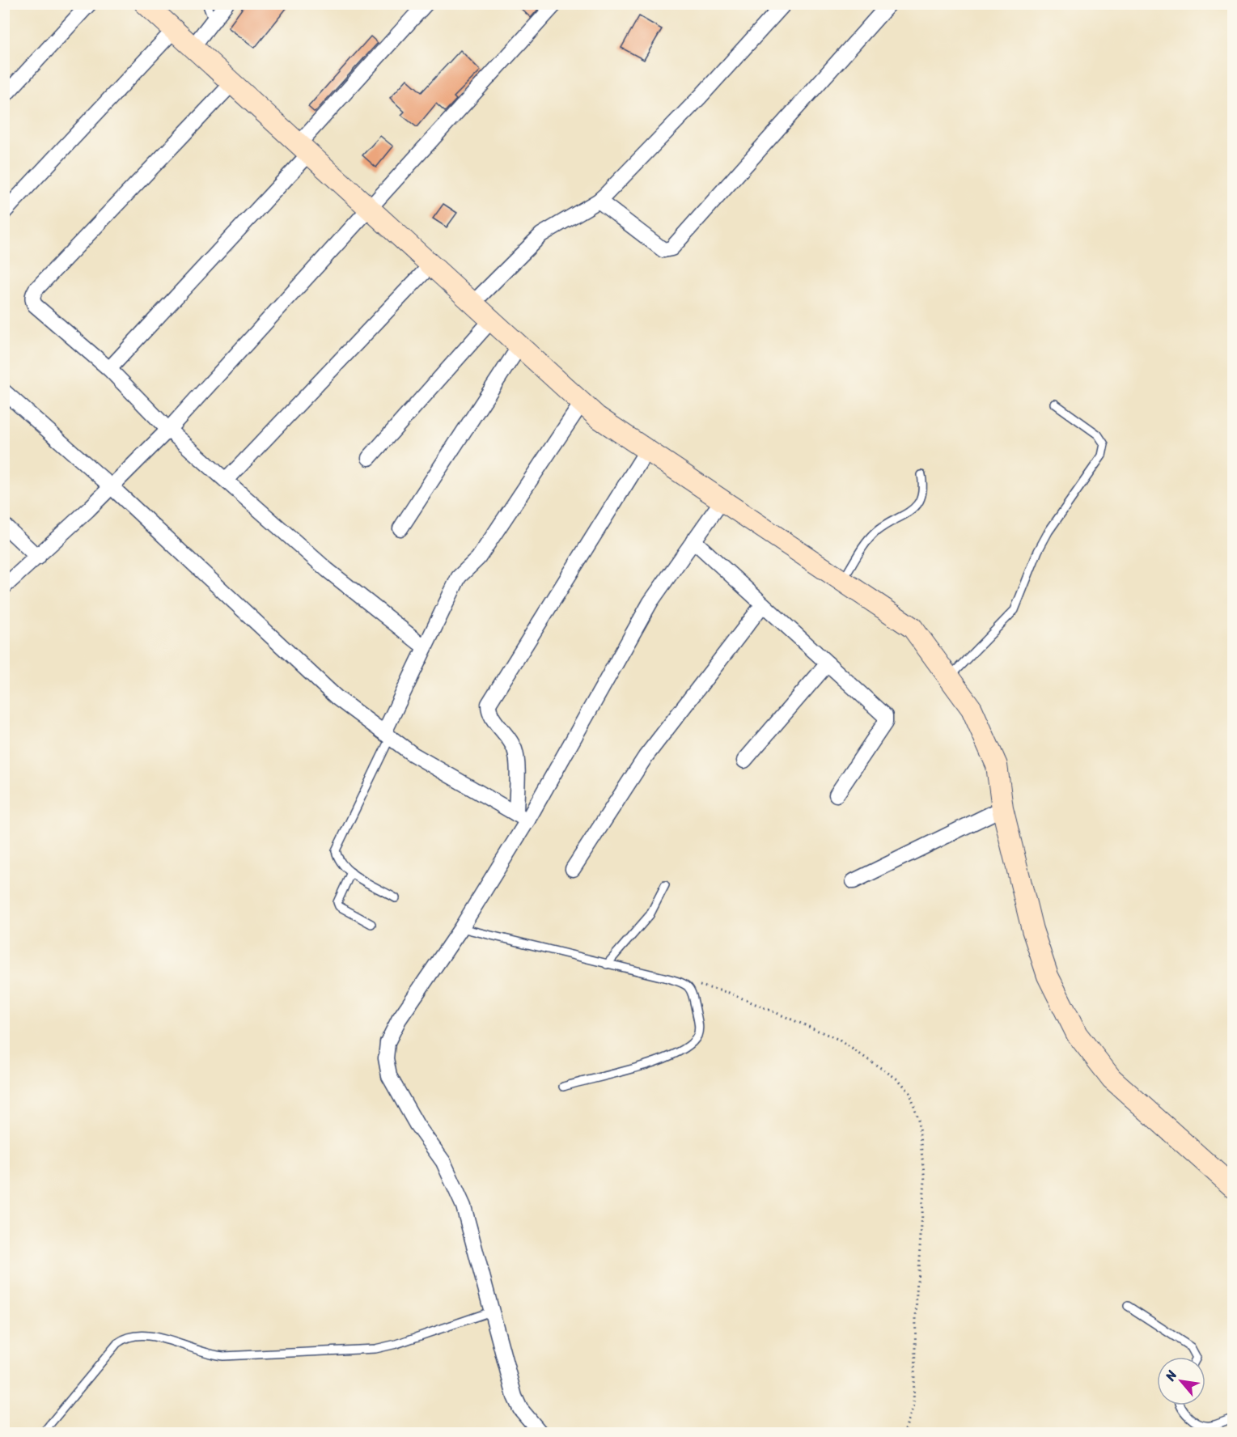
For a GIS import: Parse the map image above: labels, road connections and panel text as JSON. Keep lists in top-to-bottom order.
{
  "north": "top left"
}
